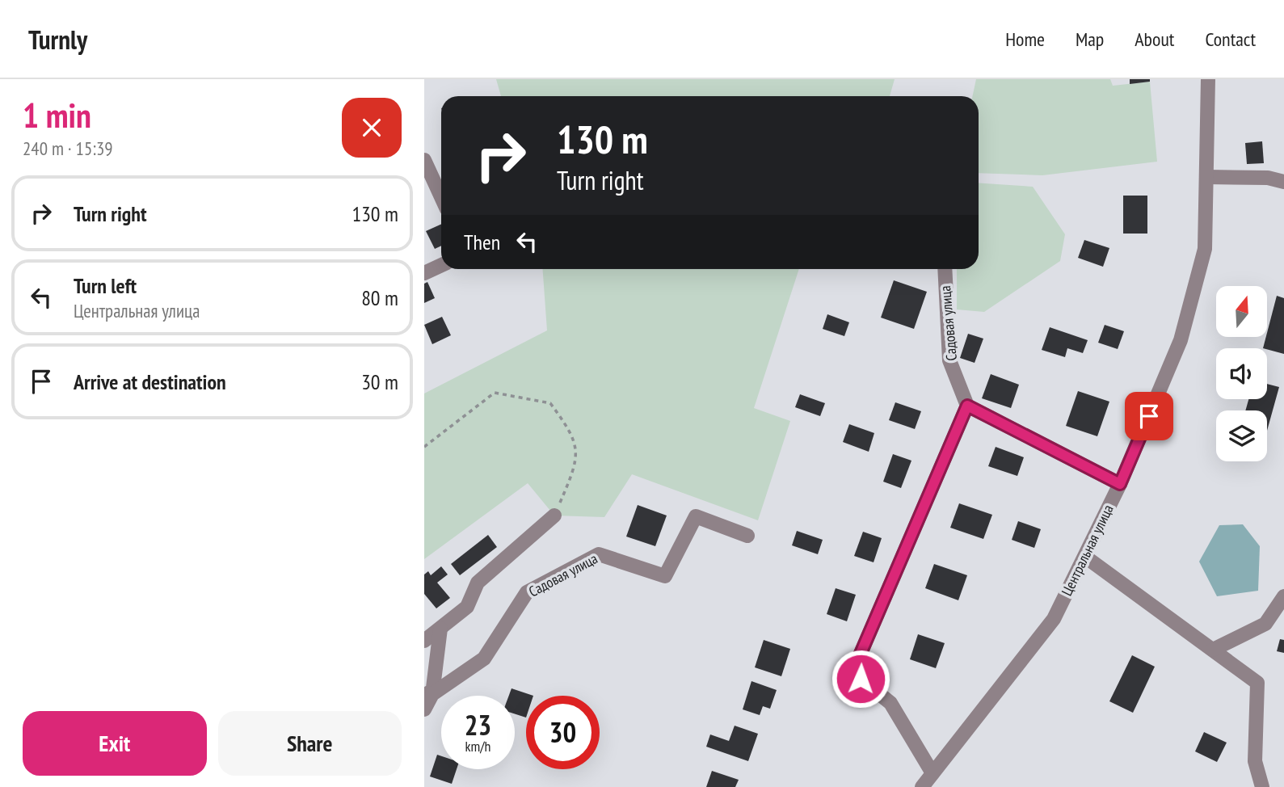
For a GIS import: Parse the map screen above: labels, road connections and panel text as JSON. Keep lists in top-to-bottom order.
{
  "streets": {
    "street": ["Садовая улица", "Центральная улица"]
  },
  "north": "top",
  "page": {
    "header": "Turnly",
    "nav": [
      "Home",
      "Map",
      "About",
      "Contact"
    ],
    "heading": ["1 min", "240 m · 15:39"],
    "turn": ["130 m", "Turn right"],
    "list": [
      {
        "name": "Turn right",
        "value": "130 m"
      },
      {
        "name": "Turn left",
        "note": "Центральная улица",
        "value": "80 m"
      },
      {
        "name": "Arrive at destination",
        "value": "30 m"
      }
    ],
    "then": "Then",
    "speed": "23 km/h",
    "limit": "30",
    "buttons": ["Exit", "Share"]
  }
}
